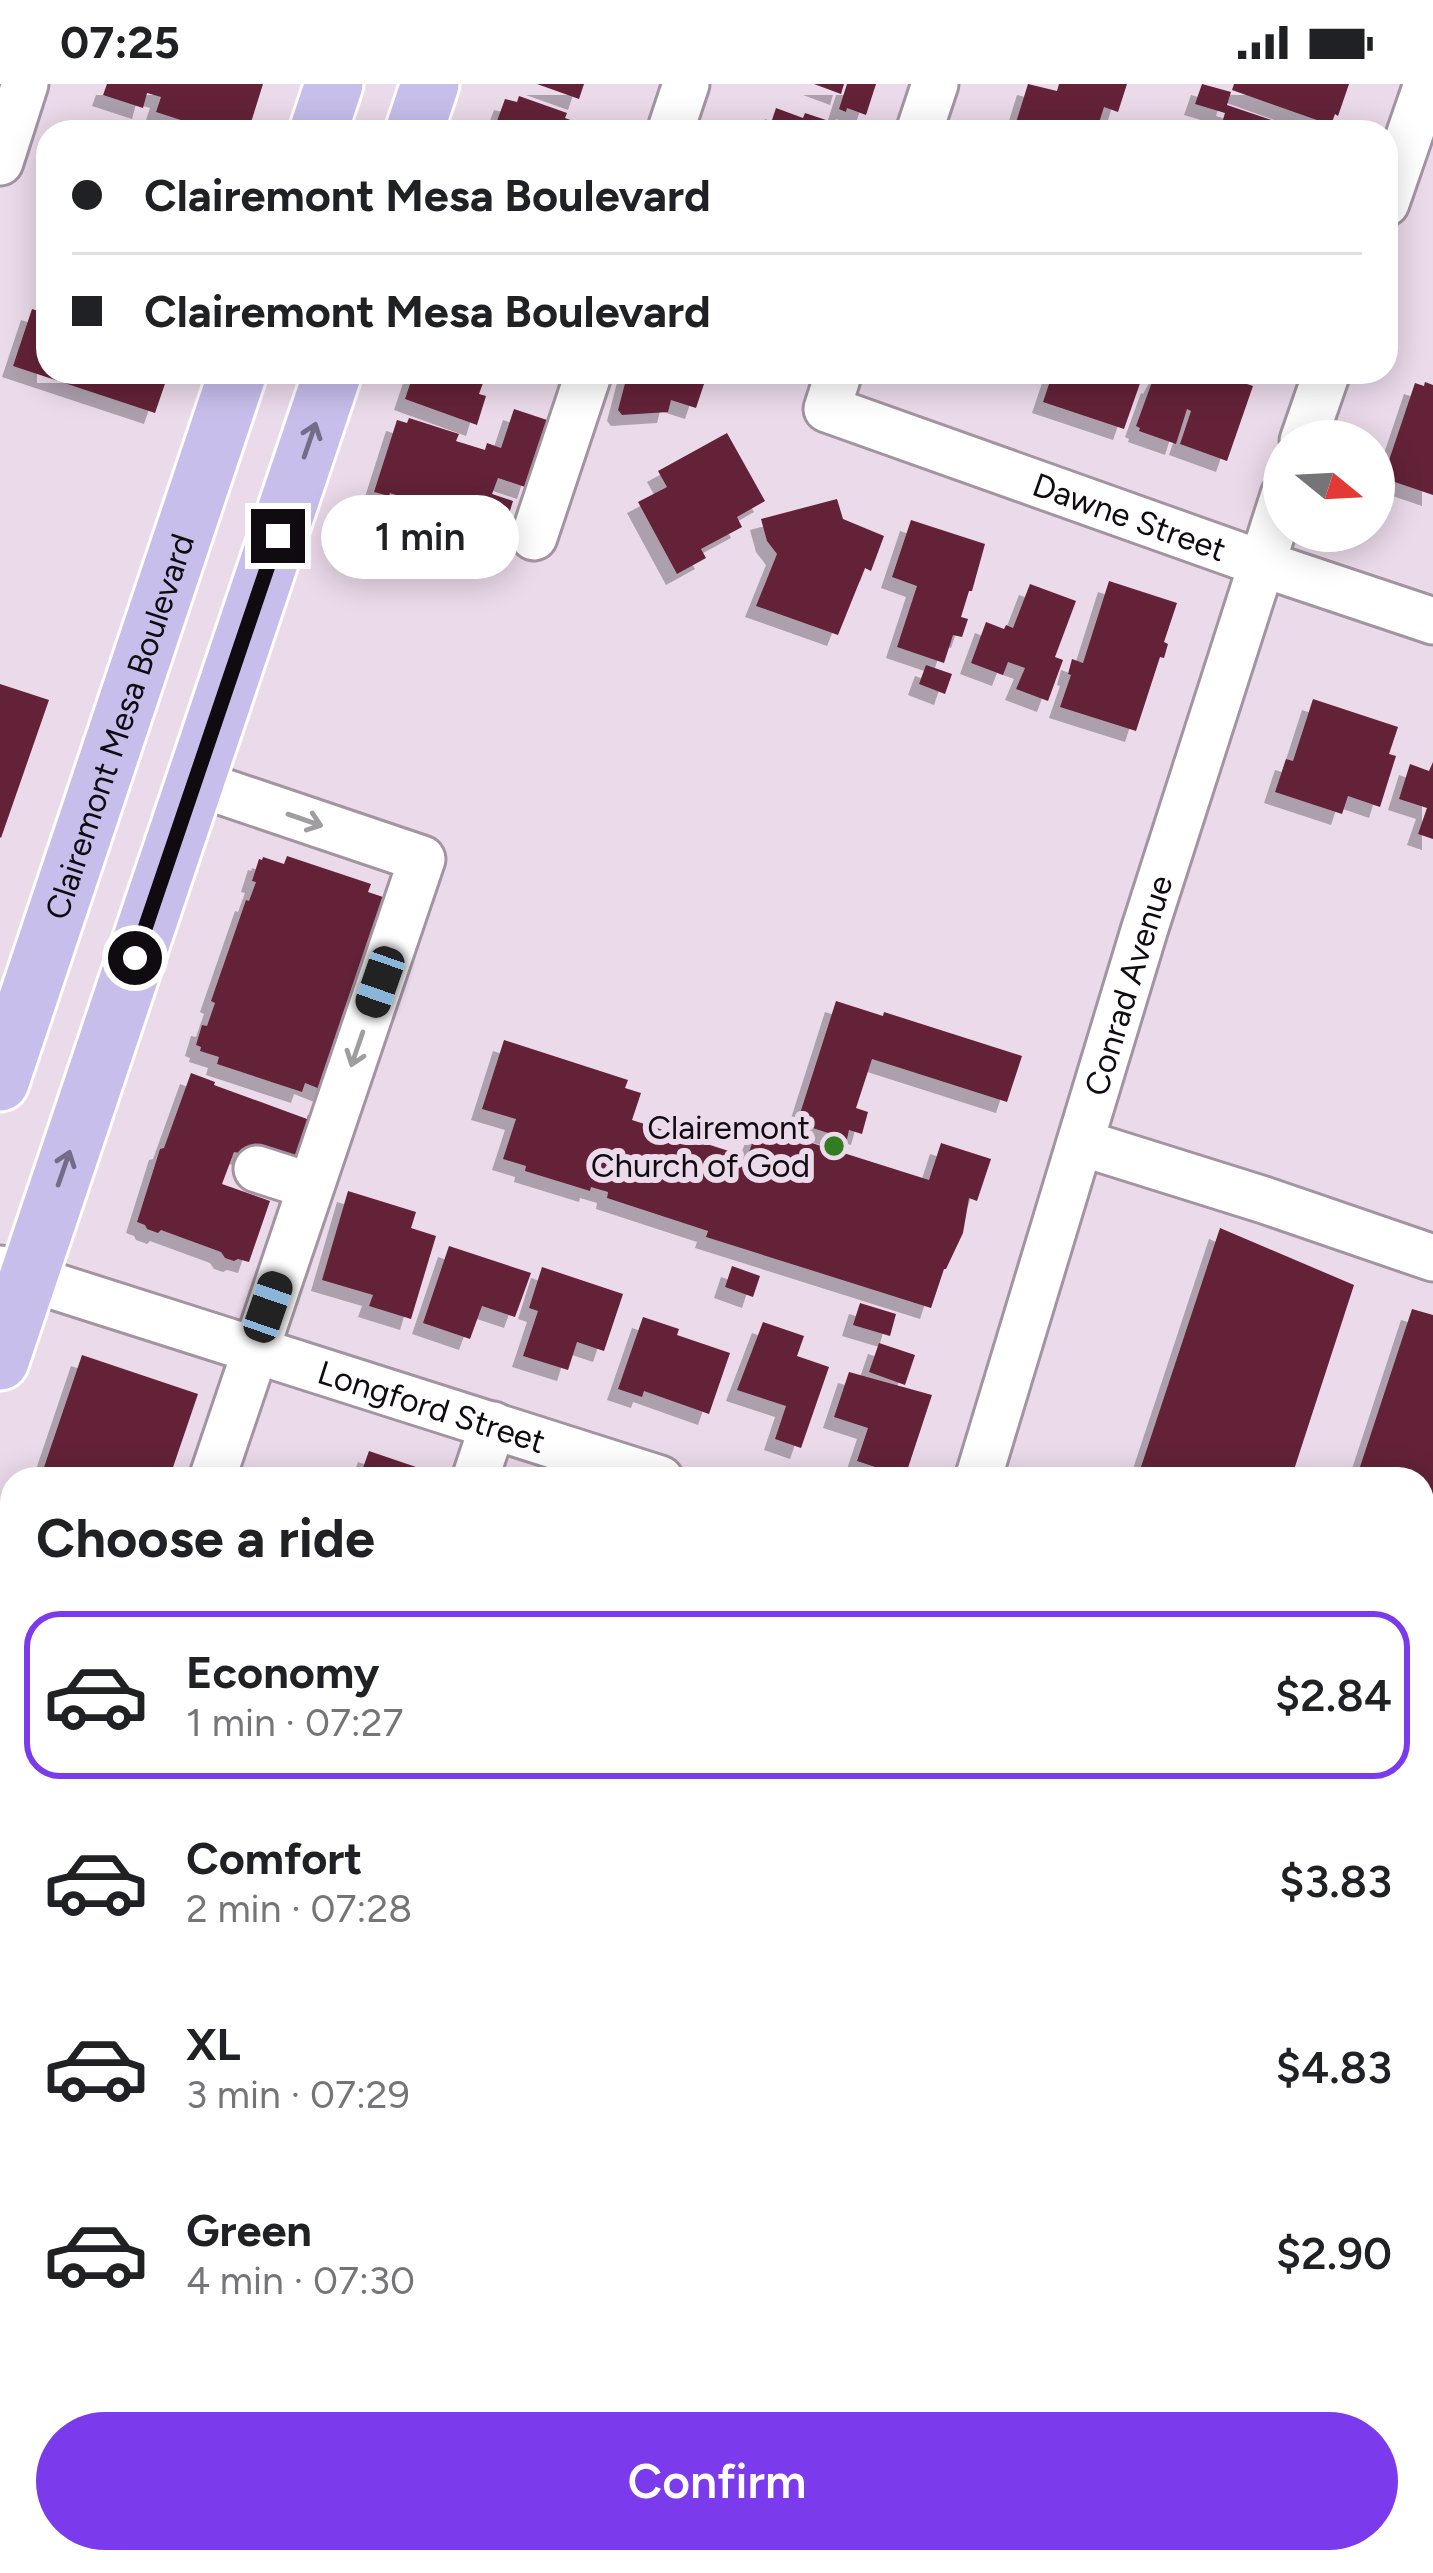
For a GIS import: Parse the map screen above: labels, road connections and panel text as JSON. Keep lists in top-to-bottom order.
{
  "streets": {
    "main road": ["Clairemont Mesa Boulevard"],
    "street": ["Dawne Street", "Conrad Avenue", "Longford Street"]
  },
  "crossings": [
    ["Dawne Street", "Conrad Avenue"]
  ],
  "places": ["Clairemont Church of God"],
  "north": "right",
  "page": {
    "status": "07:25",
    "banner": ["Clairemont Mesa Boulevard", "Clairemont Mesa Boulevard"],
    "bubble": "1 min",
    "heading": "Choose a ride",
    "list": [
      {
        "name": "Economy",
        "note": "1 min · 07:27",
        "value": "$2.84"
      },
      {
        "name": "Comfort",
        "note": "2 min · 07:28",
        "value": "$3.83"
      },
      {
        "name": "XL",
        "note": "3 min · 07:29",
        "value": "$4.83"
      },
      {
        "name": "Green",
        "note": "4 min · 07:30",
        "value": "$2.90"
      }
    ],
    "buttons": "Confirm"
  }
}
